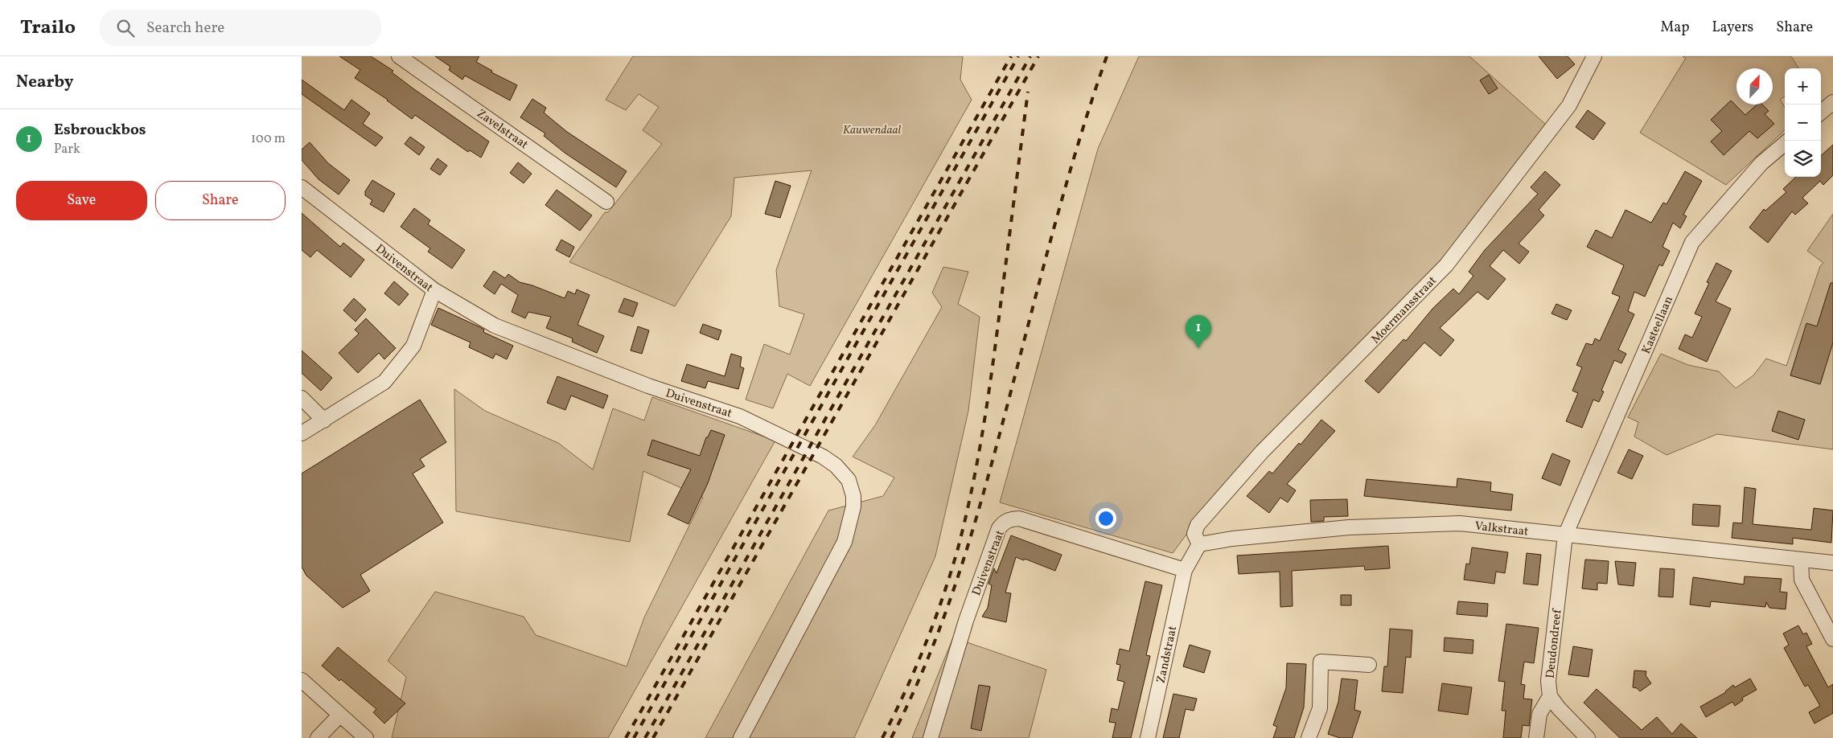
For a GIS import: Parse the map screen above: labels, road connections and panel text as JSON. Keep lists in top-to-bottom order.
{
  "streets": {
    "street": [
      "Zavelstraat",
      "Duivenstraat",
      "Moermansstraat",
      "Kasteellaan",
      "Valkstraat",
      "Deudondreef",
      "Zandstraat"
    ]
  },
  "crossings": [
    ["Duivenstraat", "Zandstraat"],
    ["Moermansstraat", "Valkstraat"],
    ["Kasteellaan", "Valkstraat"],
    ["Kasteellaan", "Deudondreef"],
    ["Valkstraat", "Deudondreef"]
  ],
  "parks": ["Kauwendaal"],
  "north": "top right",
  "page": {
    "header": "Trailo",
    "search": "Search here",
    "nav": ["Map", "Layers", "Share"],
    "heading": "Nearby",
    "map_buttons": ["+", "−"],
    "list": [
      {
        "mark": "1",
        "name": "Esbrouckbos",
        "note": "Park",
        "value": "100 m"
      }
    ],
    "buttons": ["Save", "Share"],
    "pins": "1"
  }
}
